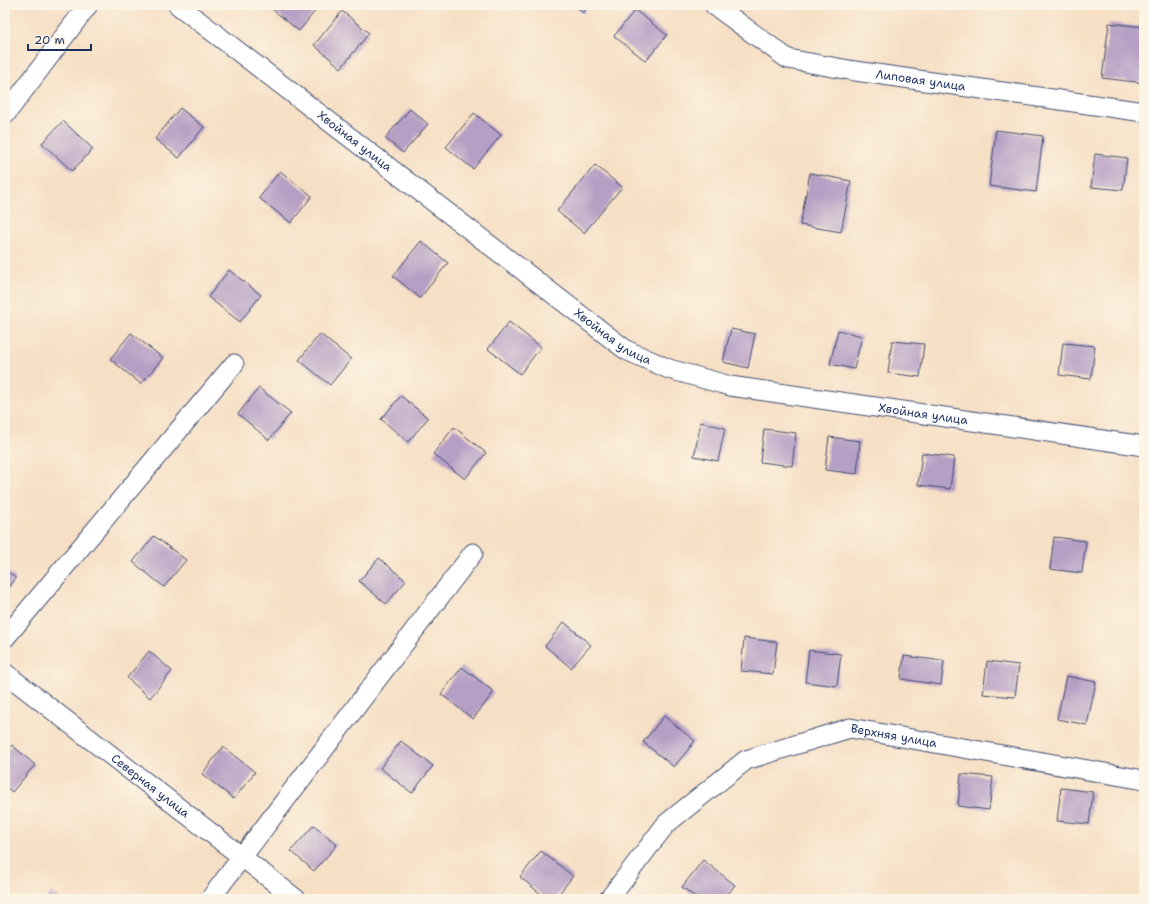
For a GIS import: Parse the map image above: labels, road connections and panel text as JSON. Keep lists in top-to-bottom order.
{
  "streets": {
    "street": [
      "Липовая улица",
      "Хвойная улица",
      "Верхняя улица",
      "Северная улица"
    ]
  },
  "scale_bar": "20 m"
}
